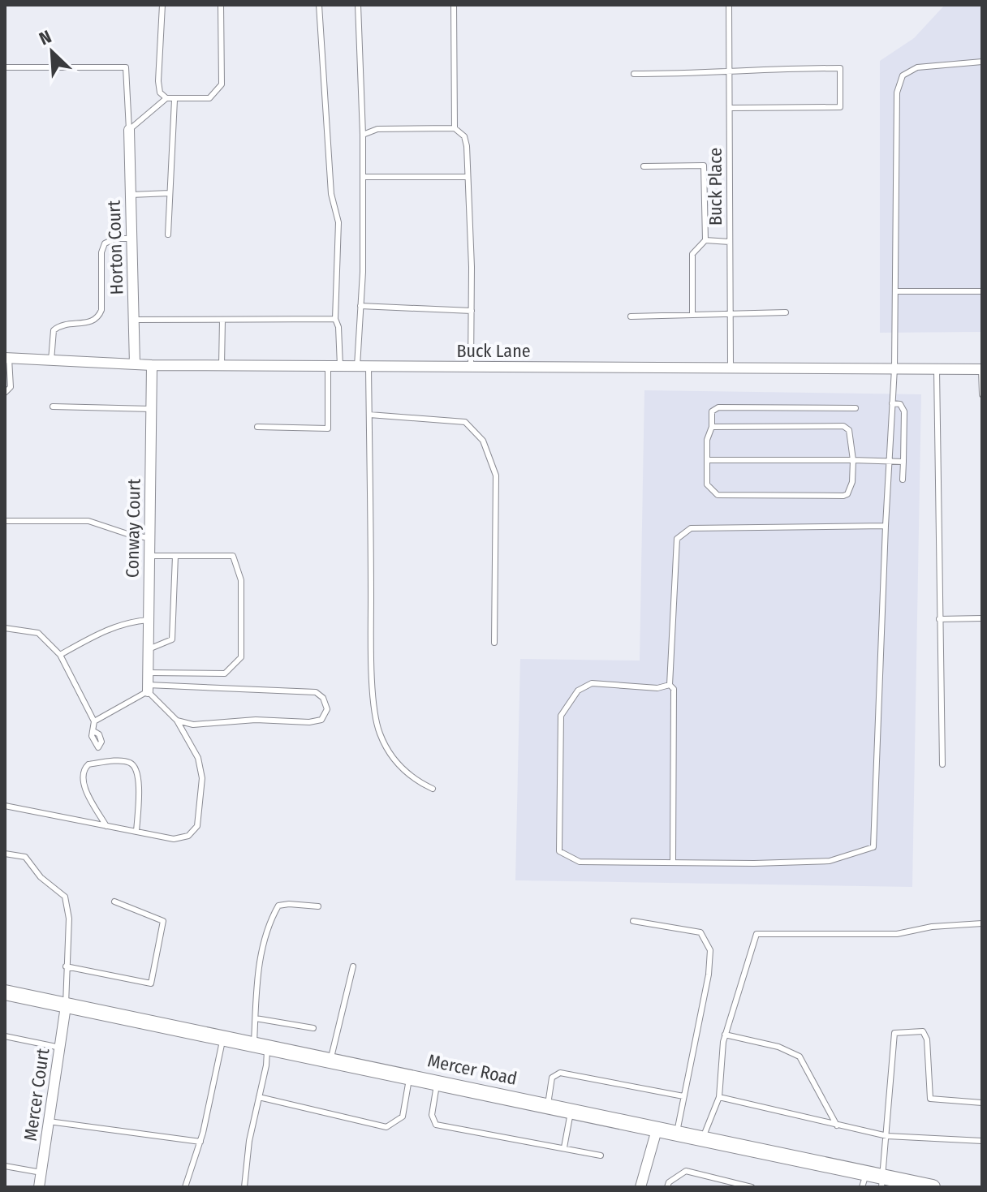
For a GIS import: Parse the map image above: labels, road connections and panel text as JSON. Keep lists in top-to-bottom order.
{
  "streets": {
    "street": [
      "Horton Court",
      "Buck Lane",
      "Conway Court",
      "Mercer Road",
      "Mercer Court"
    ],
    "lane": ["Buck Place"]
  },
  "crossings": [
    ["Buck Place", "Buck Lane"],
    ["Horton Court", "Buck Lane"],
    ["Buck Lane", "Conway Court"],
    ["Mercer Road", "Mercer Court"]
  ],
  "north": "top left"
}
